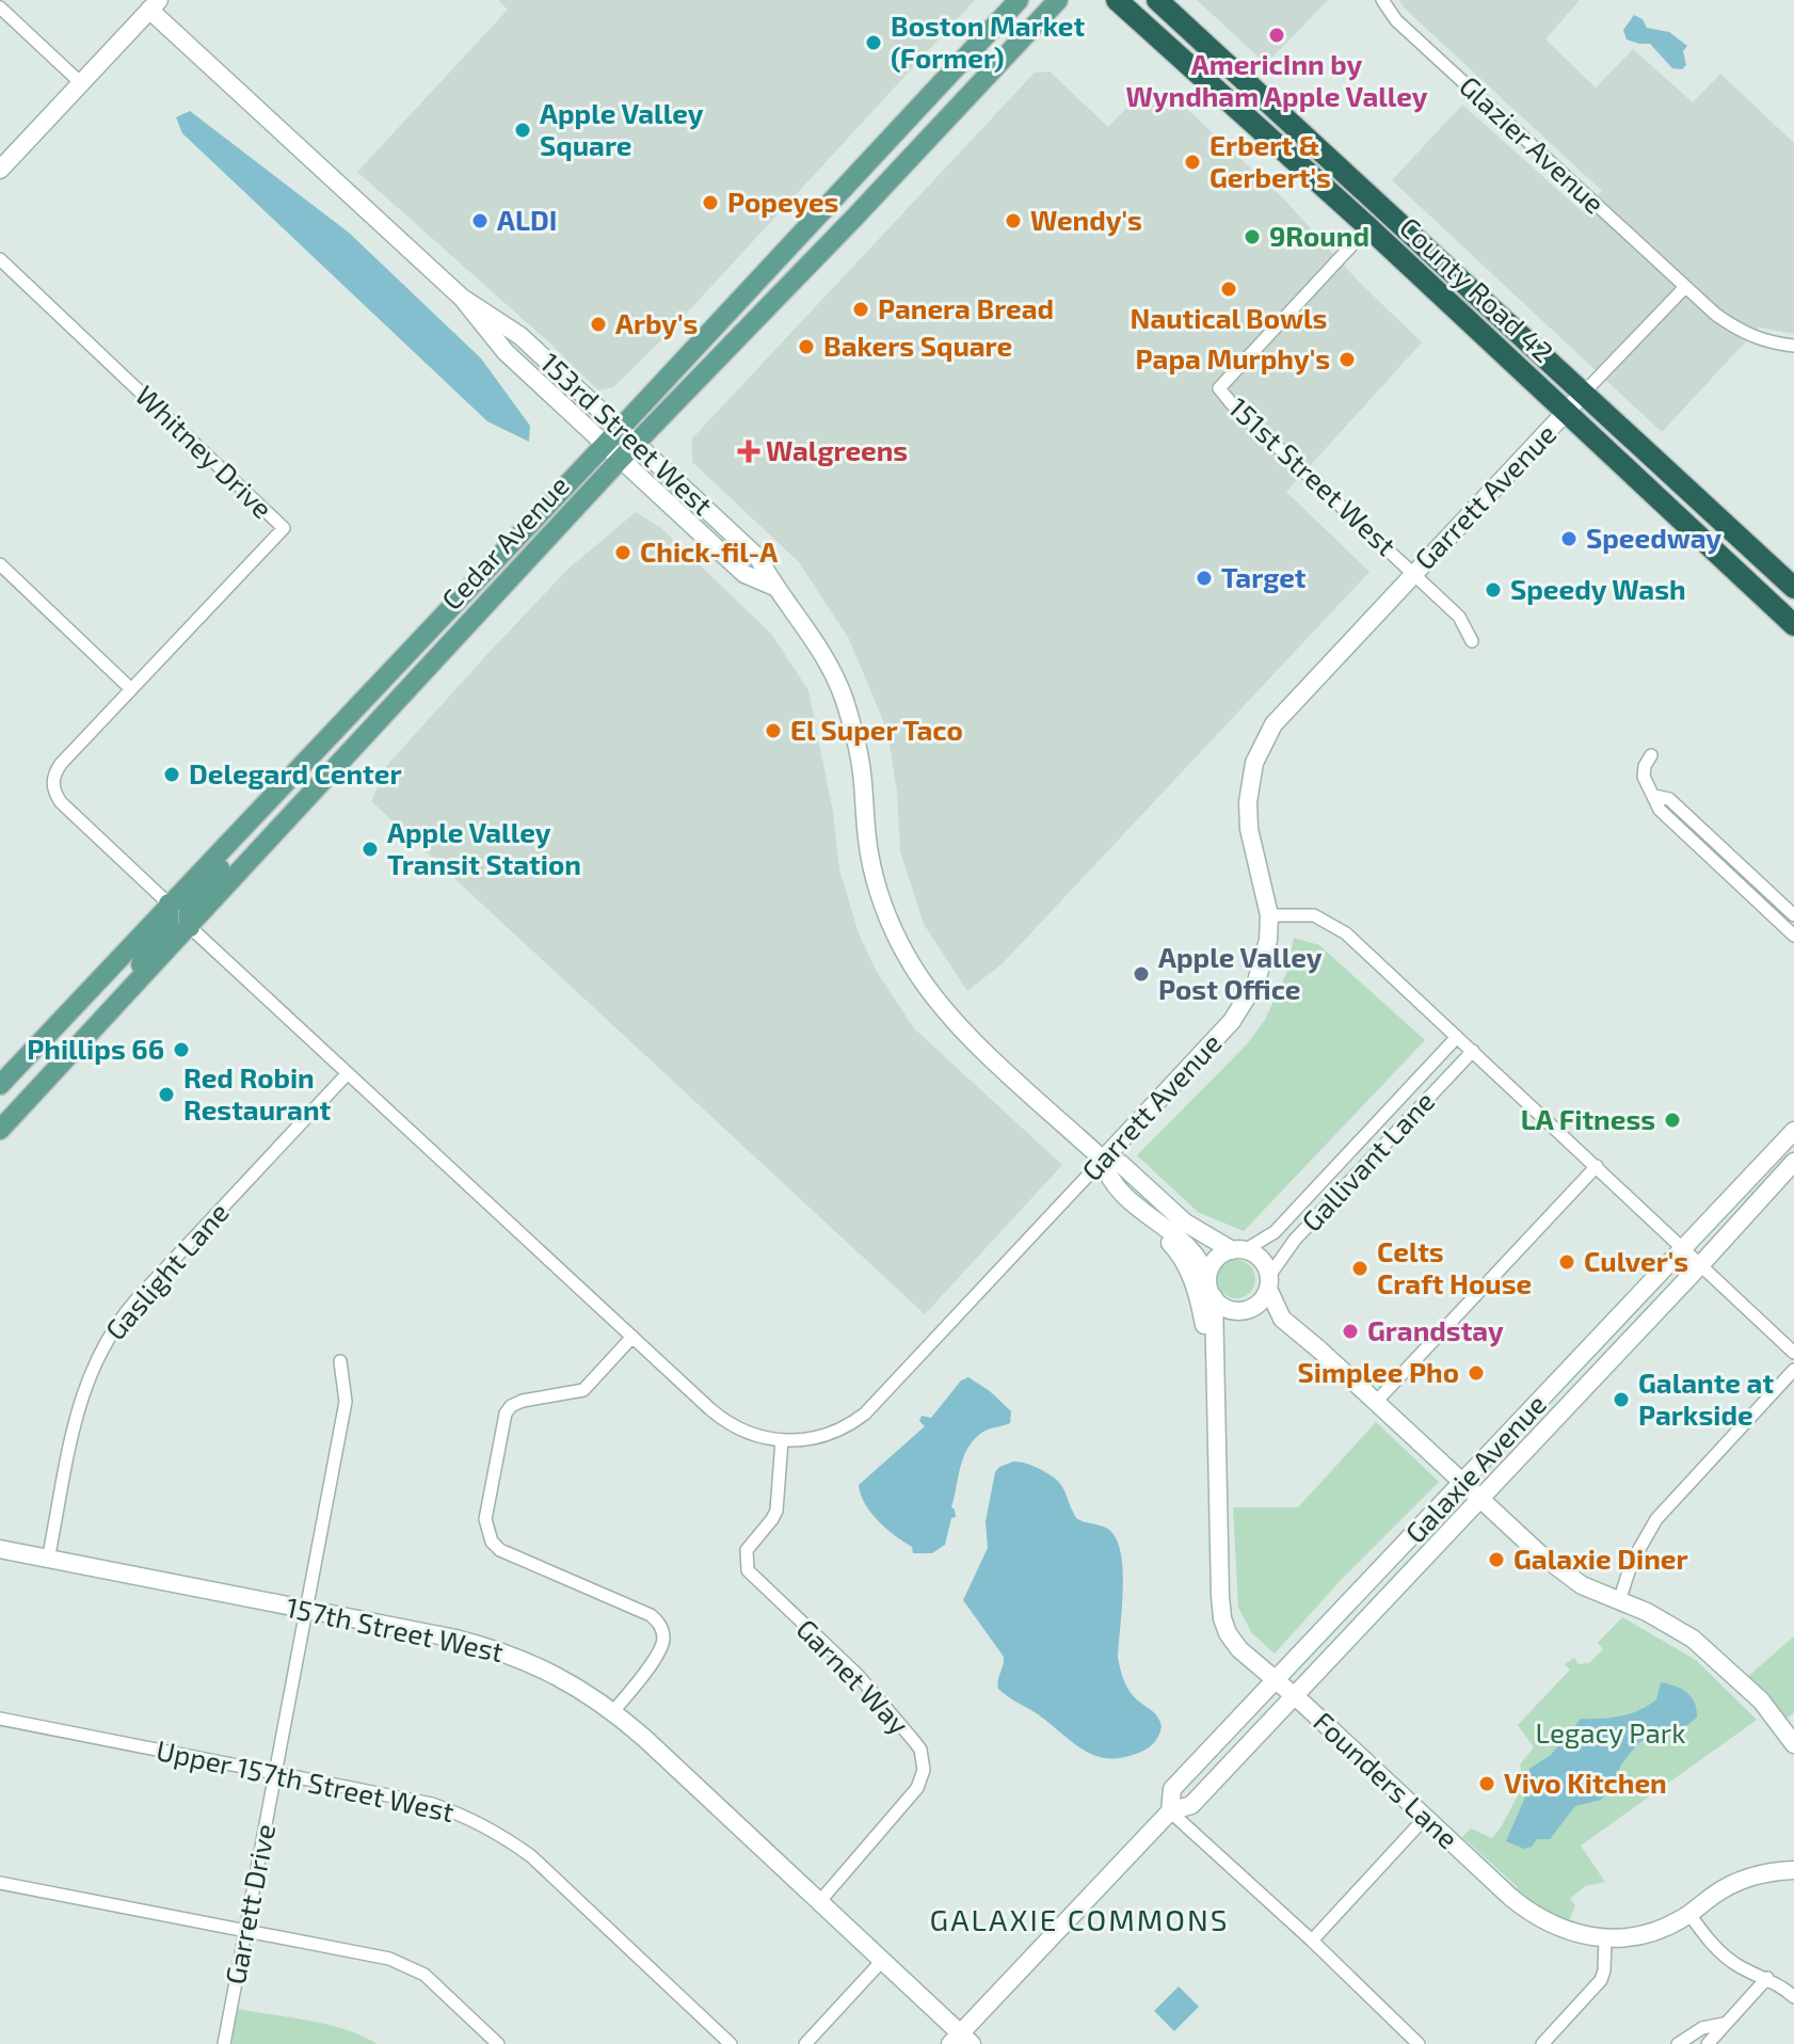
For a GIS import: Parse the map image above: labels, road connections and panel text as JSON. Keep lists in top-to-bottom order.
{
  "streets": {
    "highway": ["County Road 42"],
    "main road": ["Cedar Avenue"],
    "street": [
      "Glazier Avenue",
      "153rd Street West",
      "Whitney Drive",
      "151st Street West",
      "Garrett Avenue",
      "Gallivant Lane",
      "Gaslight Lane",
      "Galaxie Avenue",
      "157th Street West",
      "Garnet Way",
      "Founders Lane",
      "Upper 157th Street West",
      "Garrett Drive"
    ]
  },
  "crossings": [
    ["Glazier Avenue", "Garrett Avenue"],
    ["County Road 42", "151st Street West"],
    ["County Road 42", "Garrett Avenue"],
    ["153rd Street West", "Garrett Avenue"],
    ["153rd Street West", "Cedar Avenue"],
    ["153rd Street West", "Gallivant Lane"],
    ["153rd Street West", "Founders Lane"],
    ["Whitney Drive", "Cedar Avenue"],
    ["151st Street West", "Garrett Avenue"],
    ["Garrett Avenue", "Cedar Avenue"],
    ["Garrett Avenue", "Gaslight Lane"],
    ["Garrett Avenue", "Garnet Way"],
    ["Gallivant Lane", "Founders Lane"],
    ["Gaslight Lane", "157th Street West"],
    ["Galaxie Avenue", "157th Street West"],
    ["Galaxie Avenue", "Founders Lane"],
    ["157th Street West", "Garnet Way"],
    ["157th Street West", "Garrett Drive"],
    ["Upper 157th Street West", "Garrett Drive"]
  ],
  "districts": ["GALAXIE COMMONS"],
  "parks": ["Legacy Park"],
  "places": {
    "other": [
      "AmericInn by Wyndham Apple Valley",
      "Boston Market (Former)",
      "Apple Valley Square",
      "Erbert & Gerbert's",
      "Popeyes",
      "ALDI",
      "Wendy's",
      "9Round",
      "Nautical Bowls",
      "Panera Bread",
      "Arby's",
      "Bakers Square",
      "Papa Murphy's",
      "Speedway",
      "Chick-fil-A",
      "Target",
      "Speedy Wash",
      "El Super Taco",
      "Delegard Center",
      "Apple Valley Transit Station",
      "Apple Valley Post Office",
      "Phillips 66",
      "Red Robin Restaurant",
      "LA Fitness",
      "Culver's",
      "Celts Craft House",
      "Grandstay",
      "Simplee Pho",
      "Galante at Parkside",
      "Galaxie Diner",
      "Vivo Kitchen"
    ],
    "health": ["Walgreens"]
  }
}
